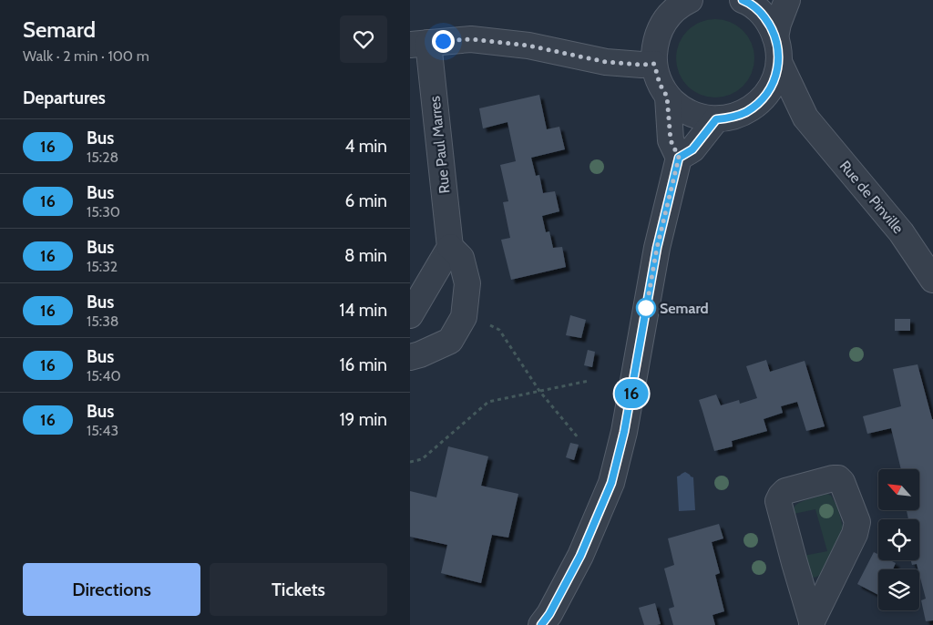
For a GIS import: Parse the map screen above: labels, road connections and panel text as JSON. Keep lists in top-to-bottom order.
{
  "streets": {
    "street": ["Rue Paul Marres", "Rue de Pinville"]
  },
  "places": ["Semard"],
  "lines": ["bus line 16"],
  "north": "top left",
  "page": {
    "heading": [
      ["Semard", "Walk · 2 min · 100 m"],
      "Departures"
    ],
    "on_map": "16",
    "list": [
      {
        "mark": "16",
        "name": "Bus",
        "note": "15:28",
        "value": "4 min"
      },
      {
        "mark": "16",
        "name": "Bus",
        "note": "15:30",
        "value": "6 min"
      },
      {
        "mark": "16",
        "name": "Bus",
        "note": "15:32",
        "value": "8 min"
      },
      {
        "mark": "16",
        "name": "Bus",
        "note": "15:38",
        "value": "14 min"
      },
      {
        "mark": "16",
        "name": "Bus",
        "note": "15:40",
        "value": "16 min"
      },
      {
        "mark": "16",
        "name": "Bus",
        "note": "15:43",
        "value": "19 min"
      }
    ],
    "buttons": ["Directions", "Tickets"]
  }
}
